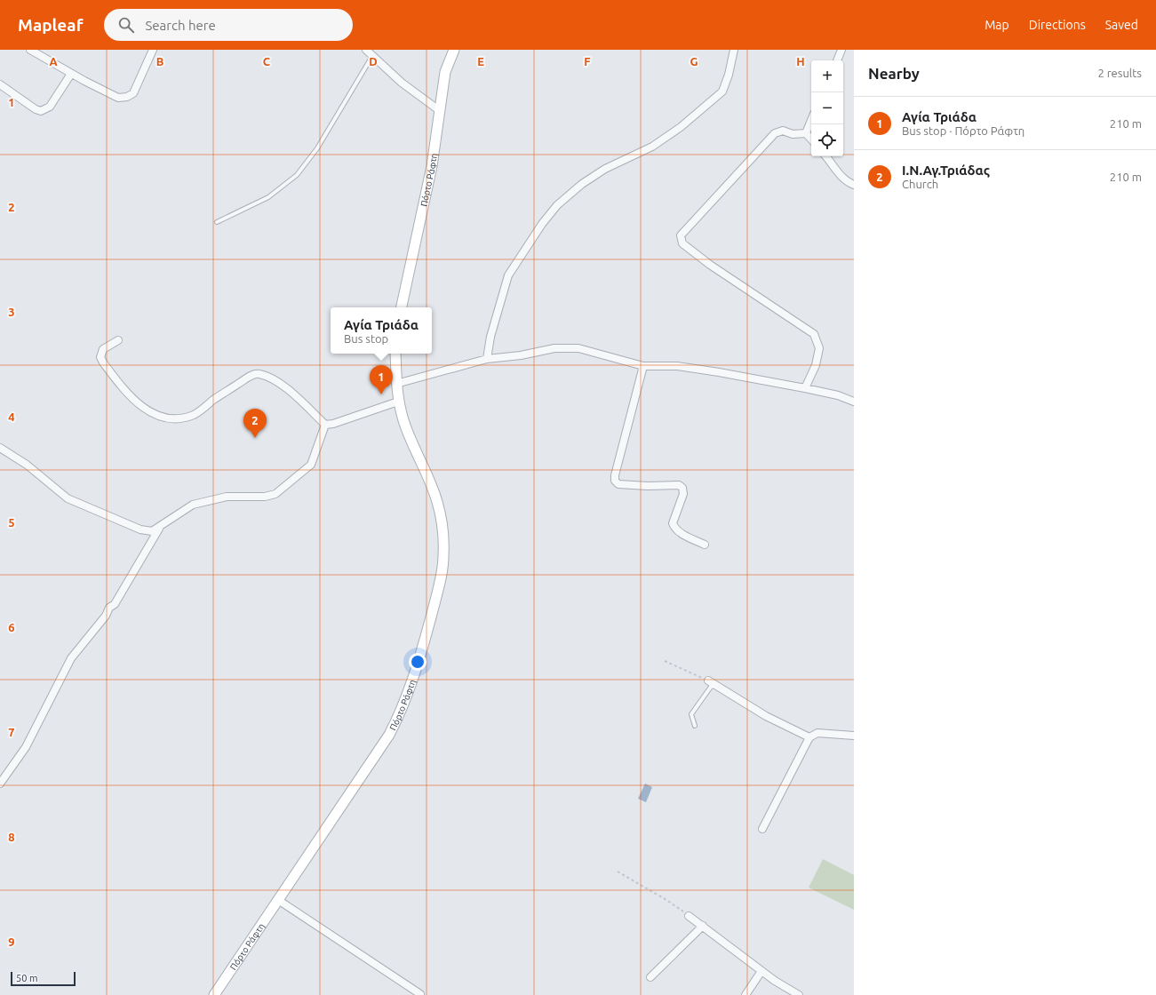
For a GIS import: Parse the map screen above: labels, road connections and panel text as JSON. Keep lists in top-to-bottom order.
{
  "streets": {
    "main road": ["Πόρτο Ράφτη"]
  },
  "scale_bar": "50 m",
  "page": {
    "header": "Mapleaf",
    "search": "Search here",
    "nav": ["Map", "Directions", "Saved"],
    "heading": ["Nearby", "2 results"],
    "map_buttons": ["+", "−"],
    "list": [
      {
        "mark": "1",
        "name": "Αγία Τριάδα",
        "note": "Bus stop · Πόρτο Ράφτη",
        "value": "210 m"
      },
      {
        "mark": "2",
        "name": "Ι.Ν.Αγ.Τριάδας",
        "note": "Church",
        "value": "210 m"
      }
    ],
    "popup": ["Αγία Τριάδα", "Bus stop"],
    "pins": ["1", "2"],
    "scale": "50 m"
  },
  "grid": {
    "columns": [
      "A",
      "B",
      "C",
      "D",
      "E",
      "F",
      "G",
      "H"
    ],
    "rows": [
      "1",
      "2",
      "3",
      "4",
      "5",
      "6",
      "7",
      "8",
      "9"
    ]
  }
}
